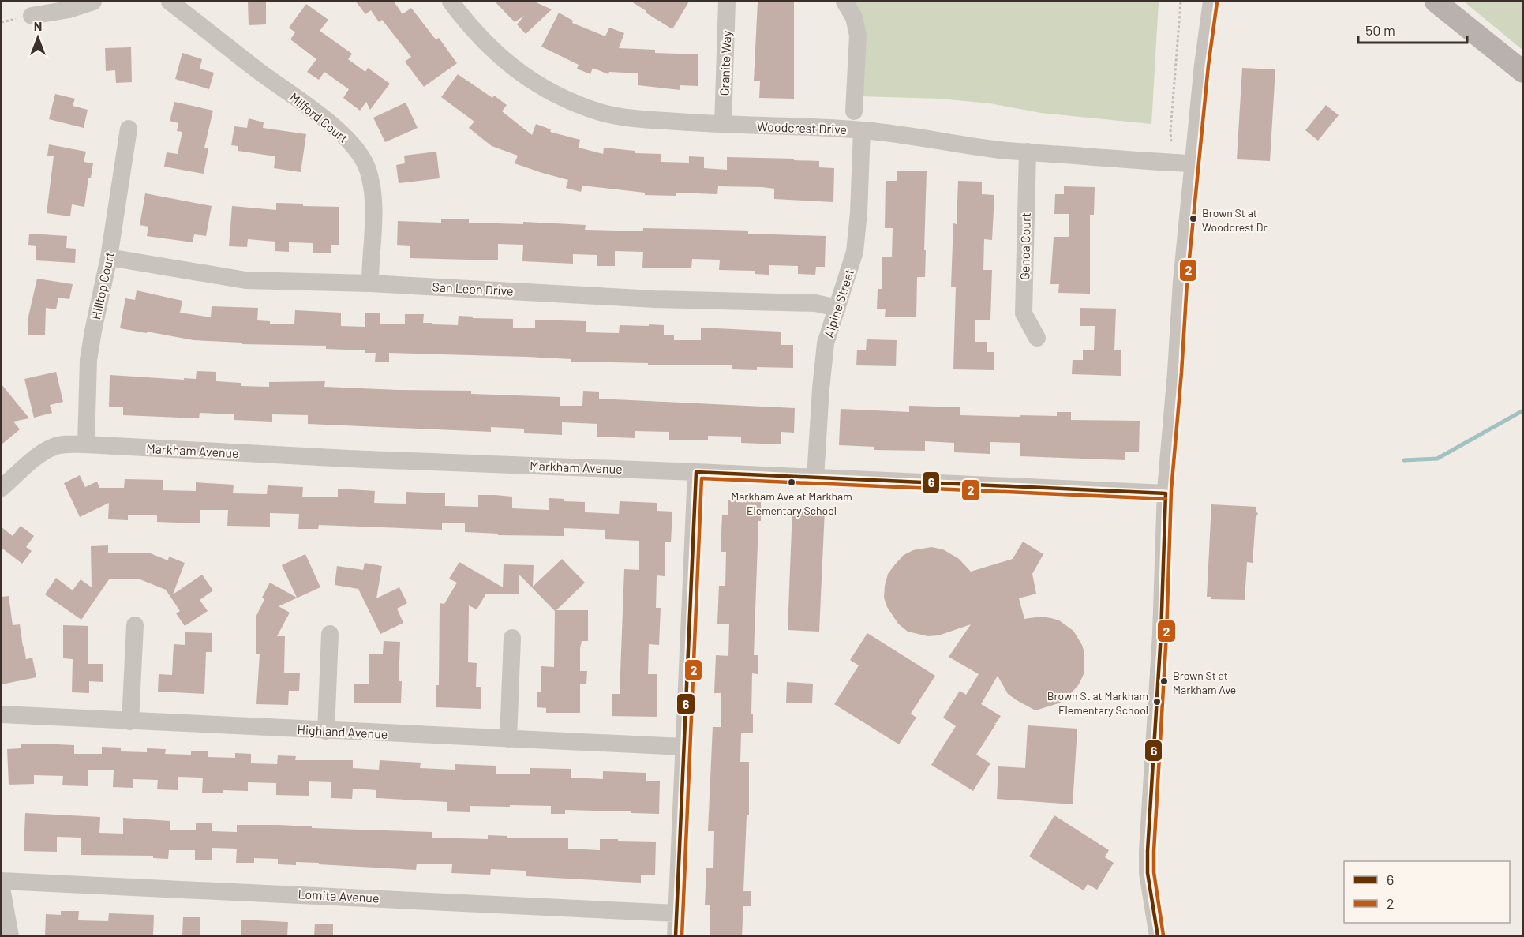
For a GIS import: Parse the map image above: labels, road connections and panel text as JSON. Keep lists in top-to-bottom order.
{
  "streets": {
    "street": [
      "Granite Way",
      "Milford Court",
      "Woodcrest Drive",
      "Genoa Court",
      "Hilltop Court",
      "San Leon Drive",
      "Alpine Street",
      "Markham Avenue",
      "Highland Avenue",
      "Lomita Avenue"
    ]
  },
  "crossings": [
    ["Granite Way", "Woodcrest Drive"],
    ["Milford Court", "San Leon Drive"],
    ["Woodcrest Drive", "Genoa Court"],
    ["Woodcrest Drive", "Alpine Street"],
    ["Hilltop Court", "San Leon Drive"],
    ["Hilltop Court", "Markham Avenue"],
    ["San Leon Drive", "Alpine Street"],
    ["Alpine Street", "Markham Avenue"]
  ],
  "places": [
    "Brown St at Woodcrest Dr",
    "Markham Ave at Markham Elementary School",
    "Brown St at Markham Ave",
    "Brown St at Markham Elementary School"
  ],
  "lines": ["transit line 2", "transit line 6"],
  "legend": ["6", "2"],
  "scale_bar": "50 m",
  "north": "top"
}
